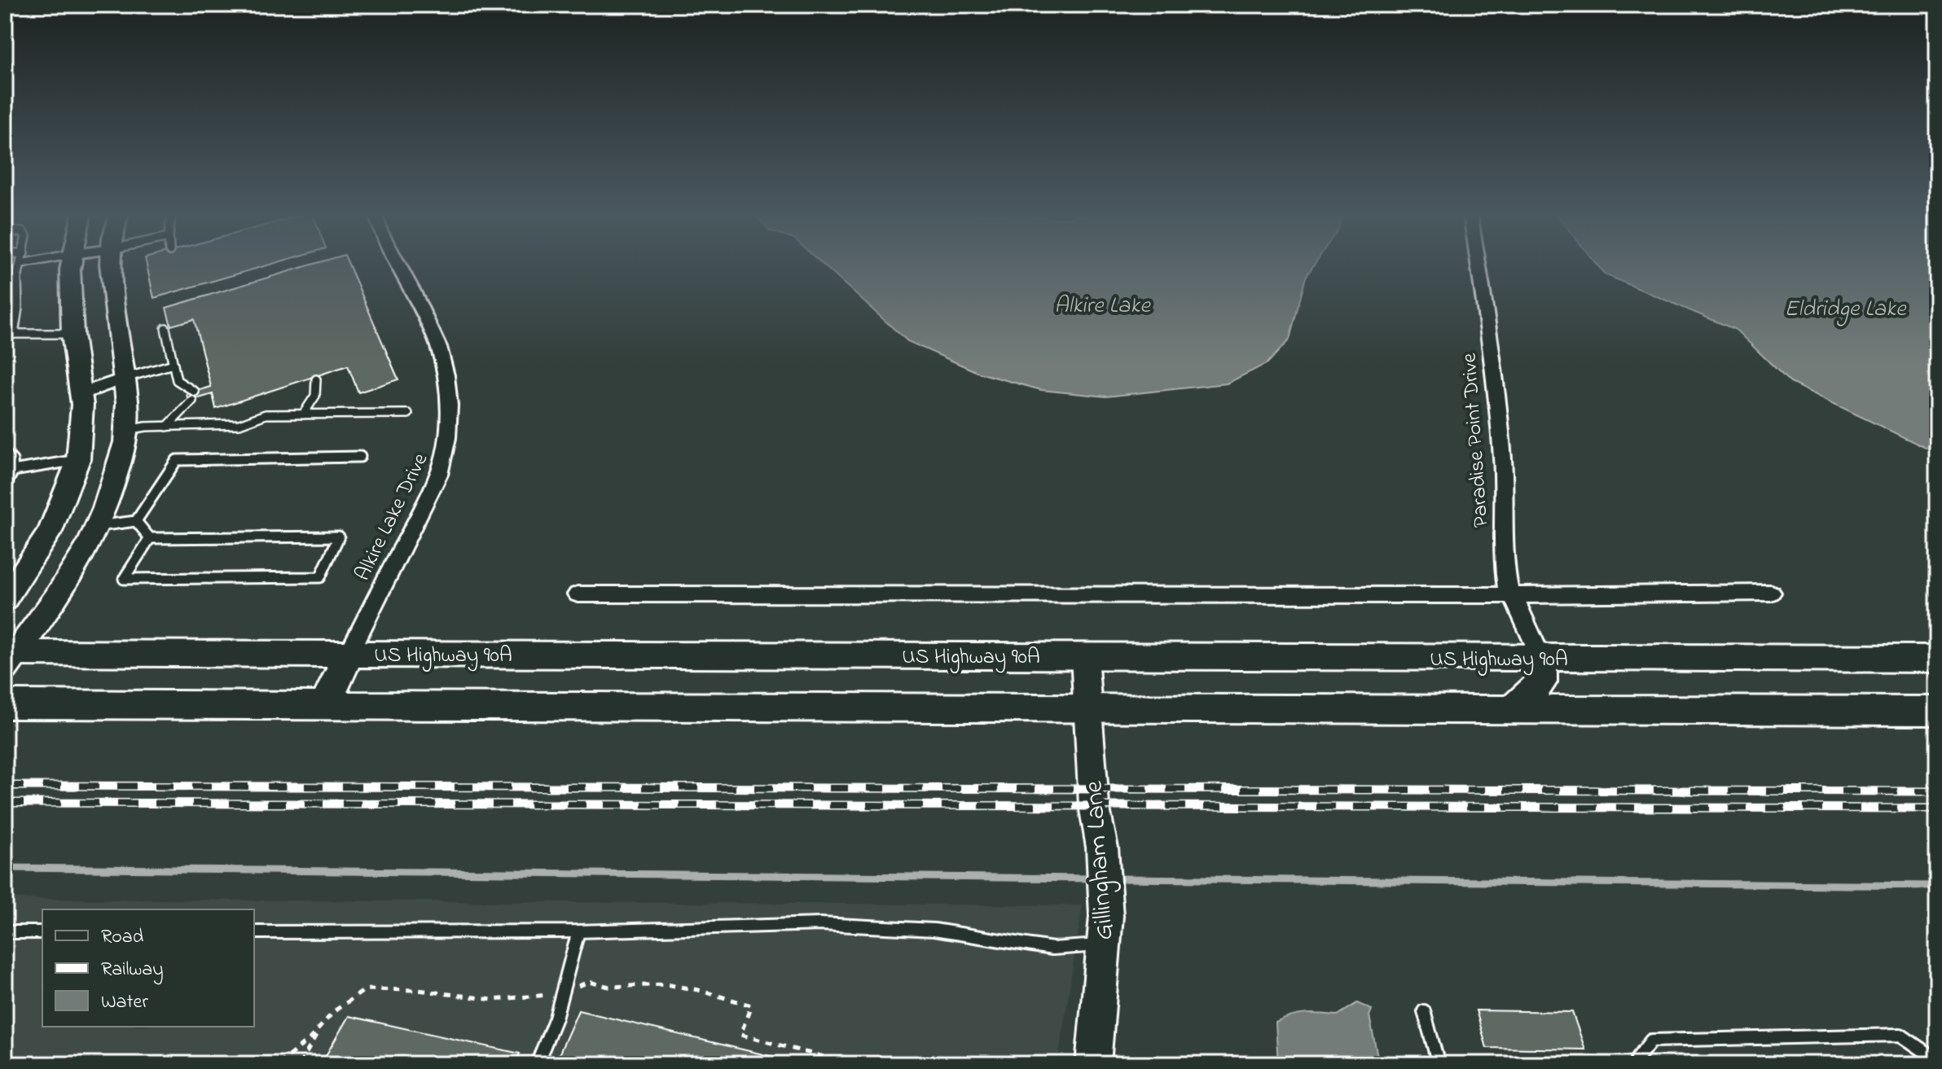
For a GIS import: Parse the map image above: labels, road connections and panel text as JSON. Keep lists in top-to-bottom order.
{
  "streets": {
    "main road": ["US Highway 90A"],
    "street": ["Paradise Point Drive", "Alkire Lake Drive", "Gillingham Lane"]
  },
  "crossings": [
    ["Paradise Point Drive", "US Highway 90A"],
    ["Alkire Lake Drive", "US Highway 90A"],
    ["US Highway 90A", "Gillingham Lane"]
  ],
  "water": ["Alkire Lake", "Eldridge Lake"],
  "legend": ["Road", "Railway", "Water"]
}
